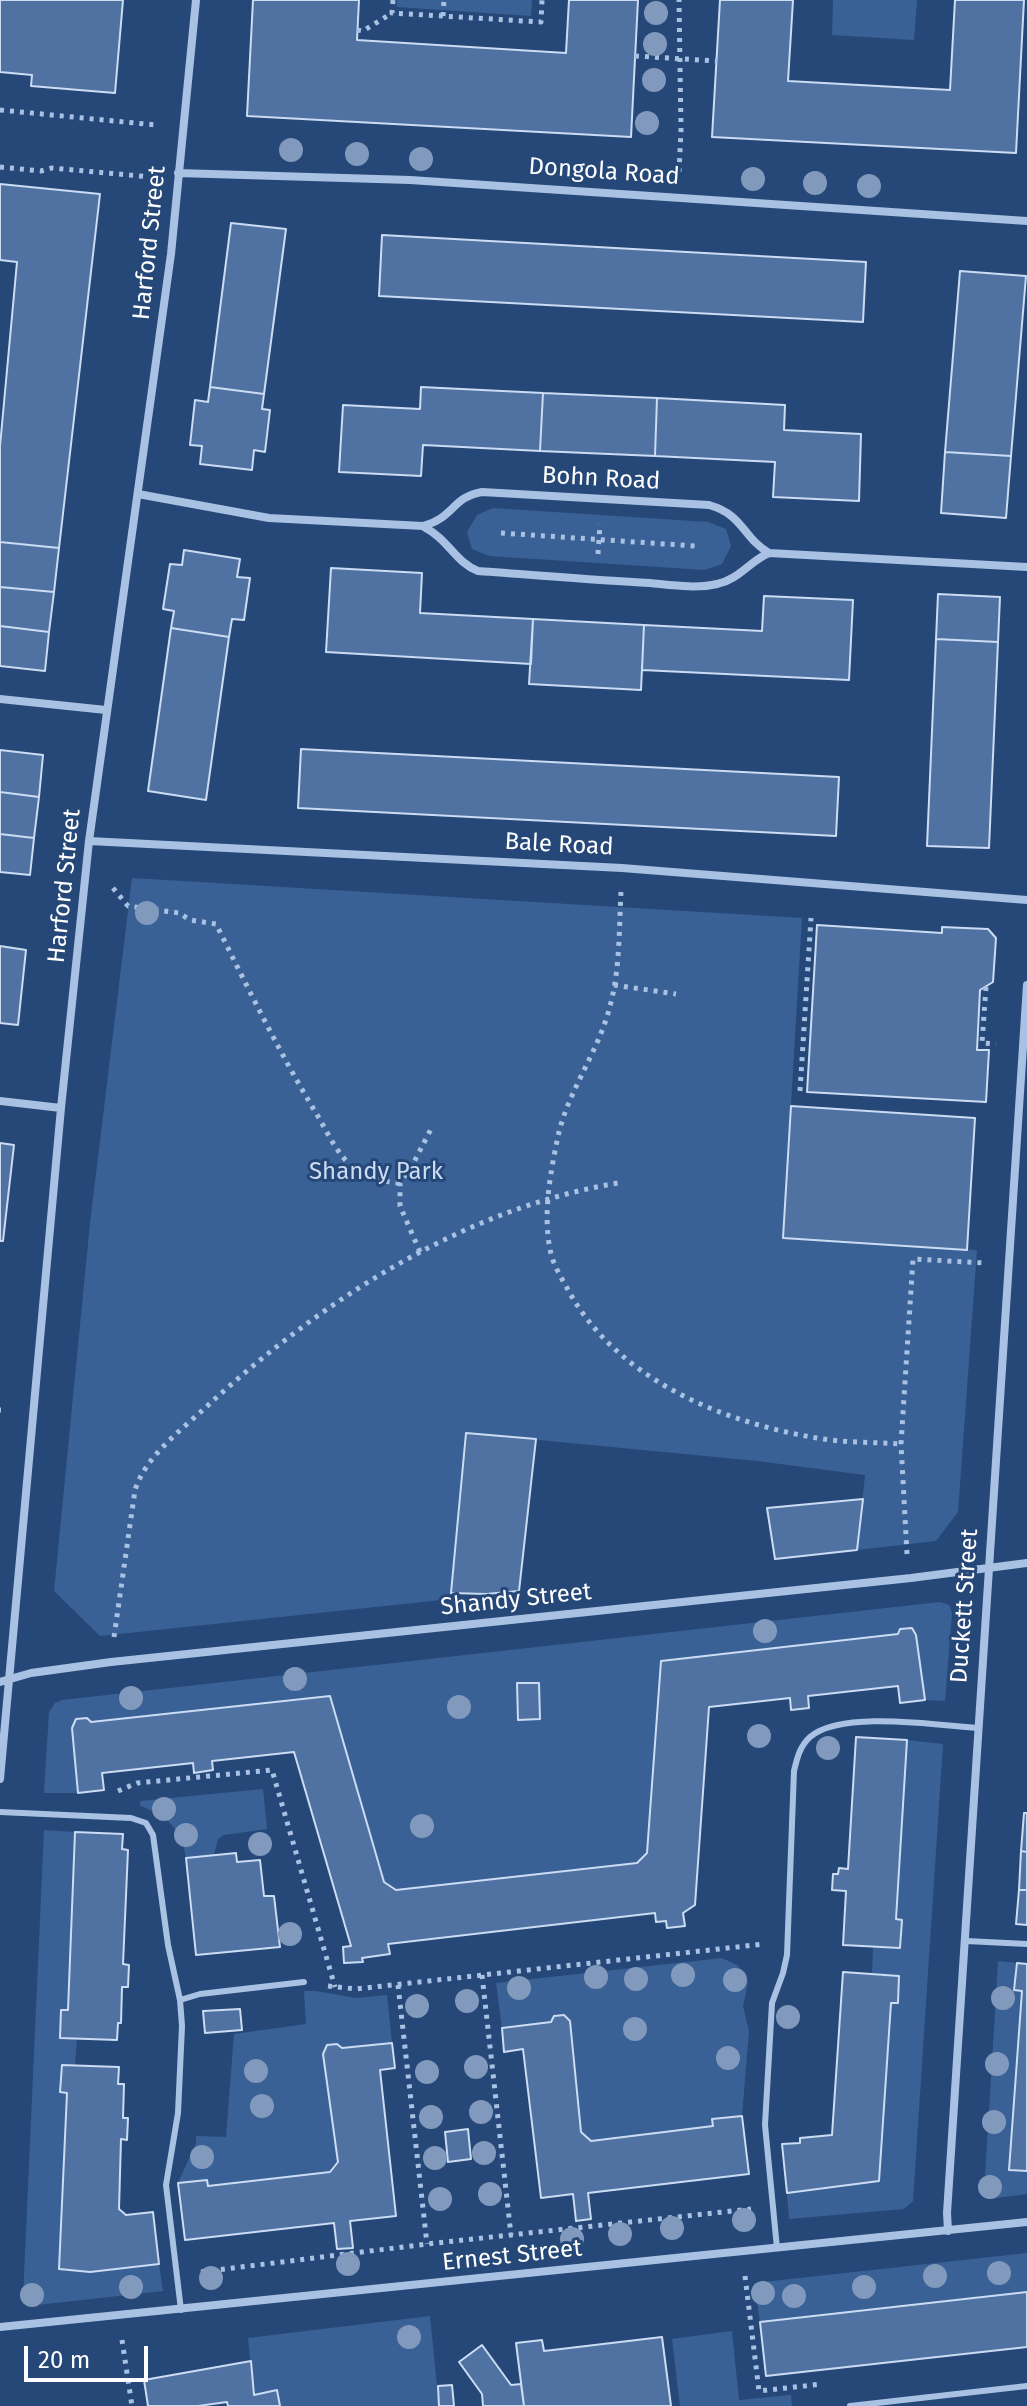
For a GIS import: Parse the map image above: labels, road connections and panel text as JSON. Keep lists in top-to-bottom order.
{
  "streets": {
    "street": [
      "Dongola Road",
      "Harford Street",
      "Bohn Road",
      "Bale Road",
      "Shandy Street",
      "Duckett Street",
      "Ernest Street"
    ]
  },
  "crossings": [
    ["Dongola Road", "Harford Street"],
    ["Harford Street", "Bale Road"],
    ["Harford Street", "Shandy Street"],
    ["Shandy Street", "Duckett Street"],
    ["Duckett Street", "Ernest Street"]
  ],
  "parks": ["Shandy Park"],
  "scale_bar": "20 m"
}
